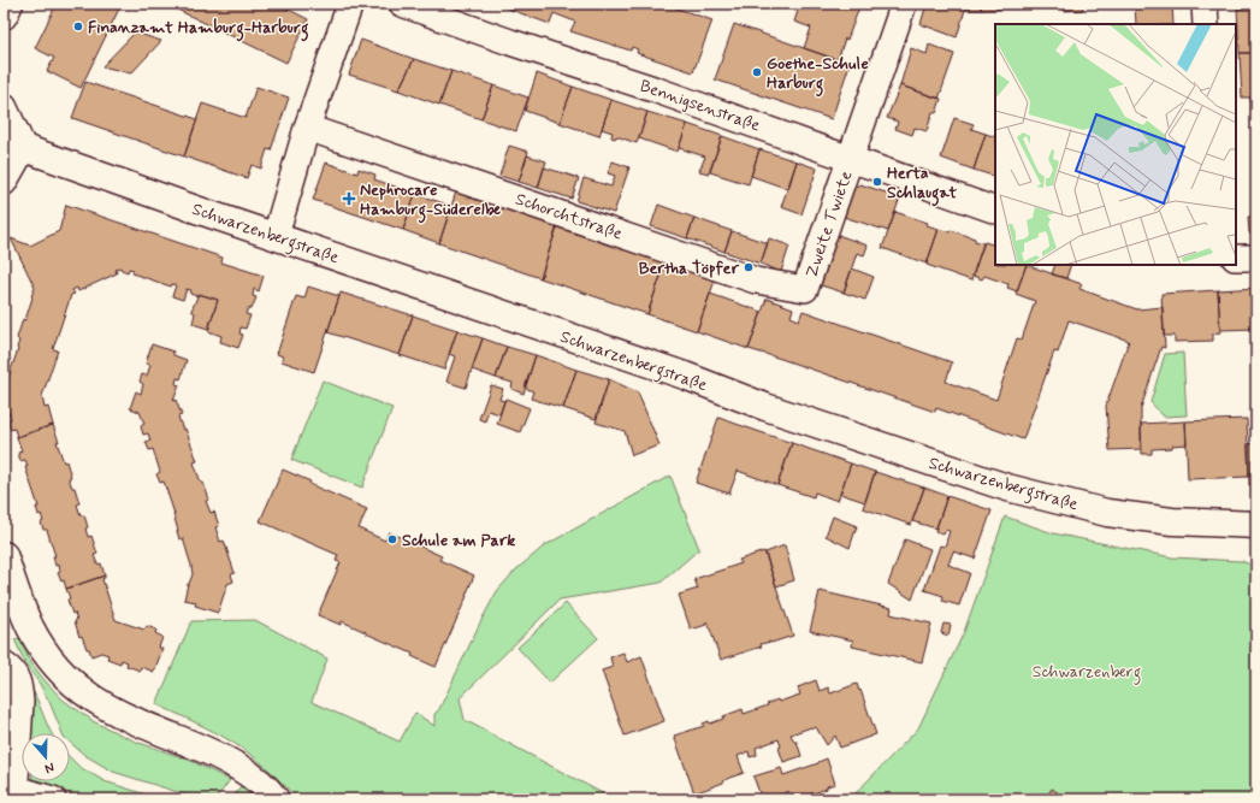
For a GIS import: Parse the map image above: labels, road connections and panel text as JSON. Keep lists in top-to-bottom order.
{
  "streets": {
    "street": [
      "Bennigsenstraße",
      "Schorchtstraße",
      "Zweite Twiete",
      "Schwarzenbergstraße"
    ]
  },
  "crossings": [
    ["Bennigsenstraße", "Zweite Twiete"],
    ["Schorchtstraße", "Zweite Twiete"]
  ],
  "parks": ["Schwarzenberg"],
  "places": {
    "other": [
      "Finanzamt Hamburg-Harburg",
      "Goethe-Schule Harburg",
      "Herta Schlaugat",
      "Bertha Töpfer",
      "Schule am Park"
    ],
    "health": ["Nephrocare Hamburg-Süderelbe"]
  },
  "north": "bottom"
}
